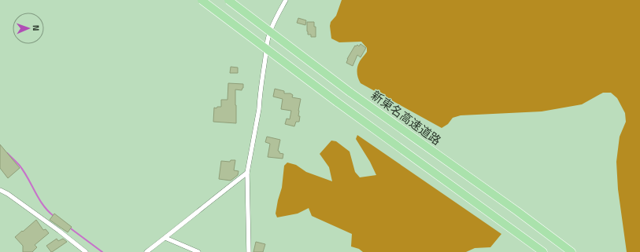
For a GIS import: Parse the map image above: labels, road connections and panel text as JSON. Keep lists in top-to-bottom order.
{
  "streets": {
    "highway": ["新東名高速道路"]
  },
  "north": "right"
}
